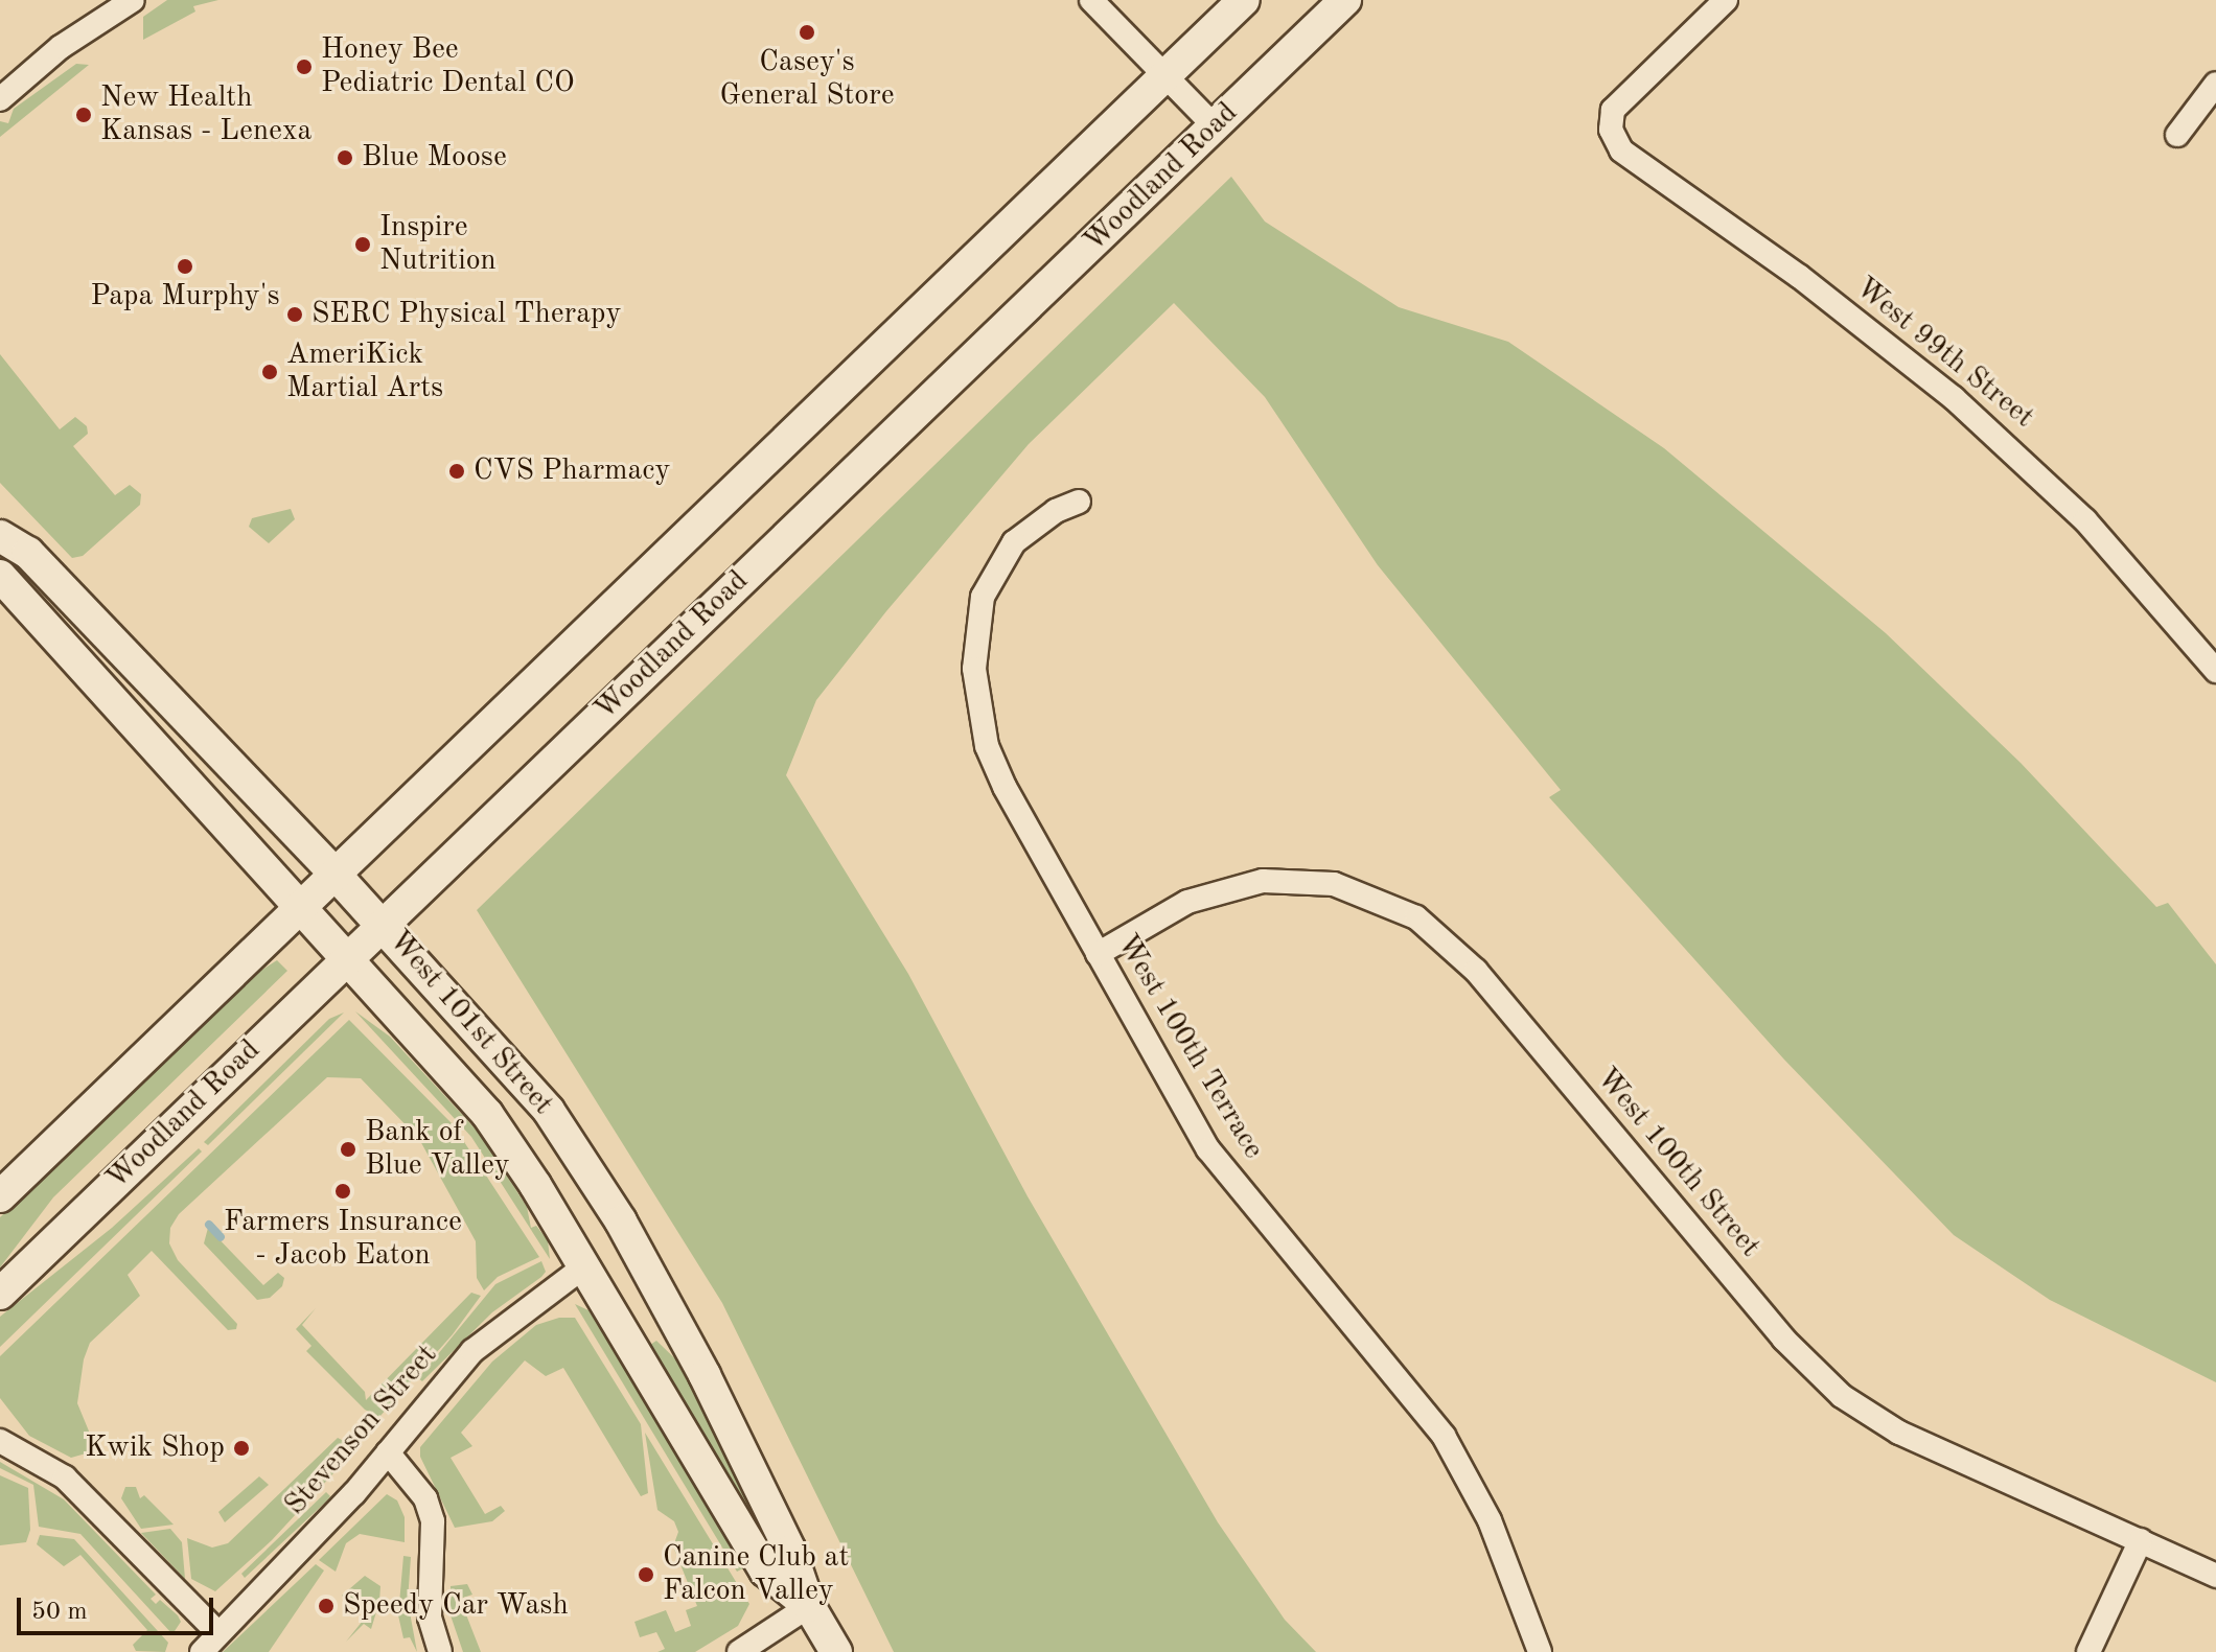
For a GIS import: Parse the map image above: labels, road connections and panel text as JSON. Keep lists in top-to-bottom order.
{
  "streets": {
    "main road": ["Woodland Road", "West 101st Street"],
    "street": [
      "West 99th Street",
      "West 100th Terrace",
      "West 100th Street",
      "Stevenson Street"
    ]
  },
  "crossings": [
    ["Woodland Road", "West 101st Street"],
    ["West 101st Street", "Stevenson Street"],
    ["West 100th Terrace", "West 100th Street"]
  ],
  "places": [
    "Casey's General Store",
    "Honey Bee Pediatric Dental CO",
    "New Health Kansas - Lenexa",
    "Blue Moose",
    "Inspire Nutrition",
    "Papa Murphy's",
    "SERC Physical Therapy",
    "AmeriKick Martial Arts",
    "CVS Pharmacy",
    "Bank of Blue Valley",
    "Farmers Insurance - Jacob Eaton",
    "Kwik Shop",
    "Canine Club at Falcon Valley",
    "Speedy Car Wash"
  ],
  "scale_bar": "50 m"
}
